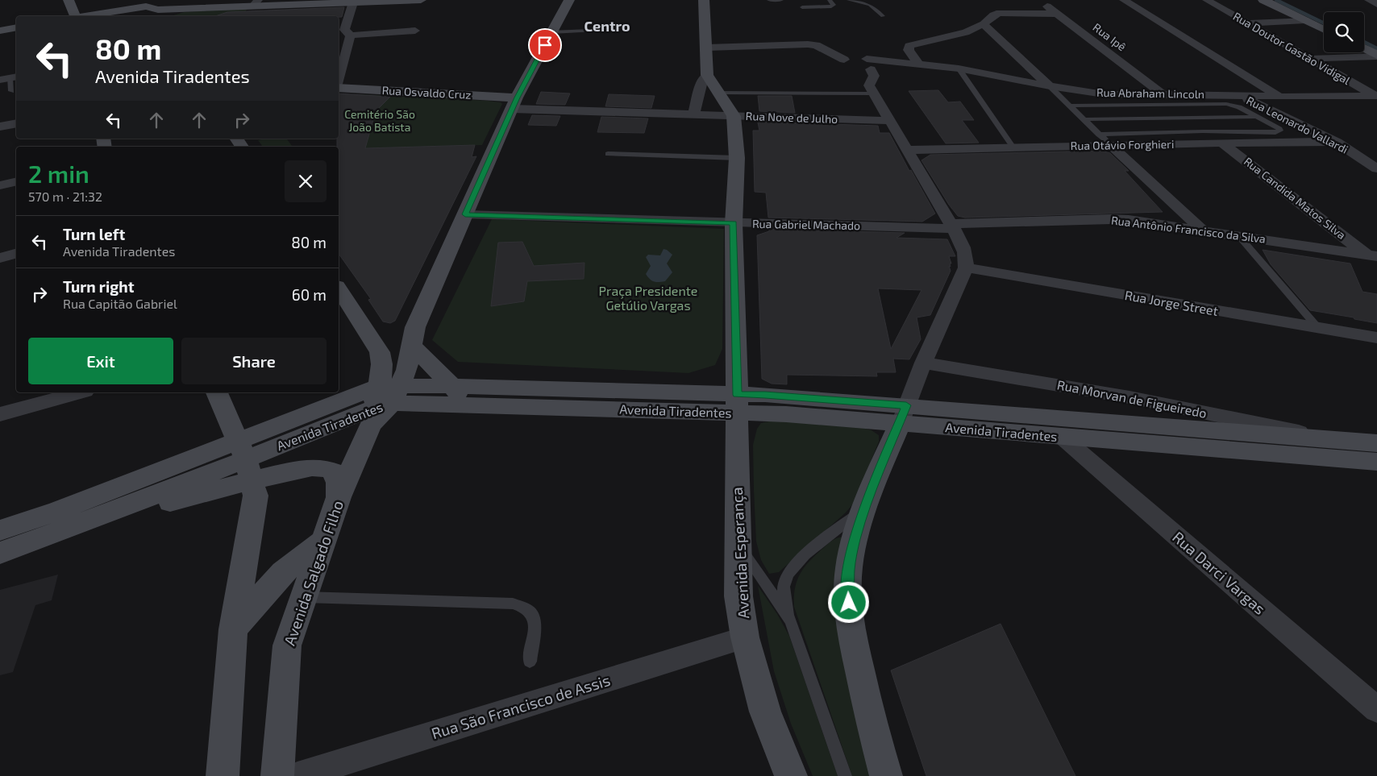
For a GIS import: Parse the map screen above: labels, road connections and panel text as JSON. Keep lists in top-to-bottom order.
{
  "streets": {
    "main road": [
      "Rua Osvaldo Cruz",
      "Avenida Tiradentes",
      "Avenida Esperança",
      "Avenida Salgado Filho"
    ],
    "street": [
      "Rua Ipê",
      "Rua Doutor Gastão Vidigal",
      "Rua Abraham Lincoln",
      "Rua Nove de Julho",
      "Rua Leonardo Vallardi",
      "Rua Otávio Forghieri",
      "Rua Candida Matos Silva",
      "Rua Gabriel Machado",
      "Rua Antônio Francisco da Silva",
      "Rua Jorge Street",
      "Rua Morvan de Figueiredo",
      "Rua Darci Vargas",
      "Rua São Francisco de Assis"
    ]
  },
  "crossings": [
    ["Rua Ipê", "Rua Abraham Lincoln"],
    ["Rua Doutor Gastão Vidigal", "Rua Abraham Lincoln"],
    ["Rua Osvaldo Cruz", "Rua Nove de Julho"],
    ["Rua Abraham Lincoln", "Rua Leonardo Vallardi"],
    ["Rua Nove de Julho", "Avenida Esperança"],
    ["Rua Leonardo Vallardi", "Rua Otávio Forghieri"],
    ["Rua Otávio Forghieri", "Rua Candida Matos Silva"],
    ["Rua Candida Matos Silva", "Rua Antônio Francisco da Silva"],
    ["Rua Gabriel Machado", "Rua Antônio Francisco da Silva"],
    ["Rua Gabriel Machado", "Avenida Esperança"],
    ["Rua Morvan de Figueiredo", "Avenida Tiradentes"],
    ["Avenida Tiradentes", "Avenida Esperança"],
    ["Avenida Tiradentes", "Avenida Salgado Filho"],
    ["Avenida Tiradentes", "Rua Darci Vargas"],
    ["Avenida Esperança", "Rua São Francisco de Assis"]
  ],
  "districts": ["Centro"],
  "parks": ["Cemitério São João Batista", "Praça Presidente Getúlio Vargas"],
  "page": {
    "turn": ["80 m", "Avenida Tiradentes"],
    "heading": ["2 min", "570 m · 21:32"],
    "list": [
      {
        "name": "Turn left",
        "note": "Avenida Tiradentes",
        "value": "80 m"
      },
      {
        "name": "Turn right",
        "note": "Rua Capitão Gabriel",
        "value": "60 m"
      }
    ],
    "buttons": ["Exit", "Share"]
  }
}
